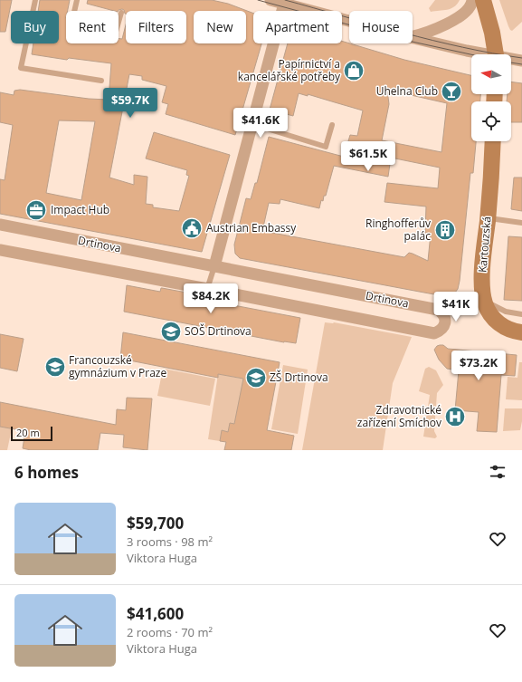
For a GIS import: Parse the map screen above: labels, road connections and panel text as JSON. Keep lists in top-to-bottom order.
{
  "streets": {
    "main road": ["Kartouzská"],
    "street": ["Drtinova"]
  },
  "places": {
    "shop": ["Papírnictví a kancelářské potřeby"],
    "bar": ["Uhelna Club"],
    "office": ["Impact Hub"],
    "public building": ["Austrian Embassy"],
    "building": ["Ringhofferův palác"],
    "school or university": ["SOŠ Drtinova", "Francouzské gymnázium v Praze", "ZŠ Drtinova"],
    "hospital": ["Zdravotnické zařízení Smíchov"]
  },
  "scale_bar": "20 m",
  "north": "left",
  "page": {
    "chip": [
      "Buy",
      "Rent",
      "Filters",
      "New",
      "Apartment",
      "House"
    ],
    "price": [
      "$59.7K",
      "$41.6K",
      "$61.5K",
      "$84.2K",
      "$41K",
      "$73.2K"
    ],
    "scale": "20 m",
    "heading": "6 homes",
    "list": [
      {
        "name": "$59,700",
        "note": "3 rooms · 98 m² · Viktora Huga"
      },
      {
        "name": "$41,600",
        "note": "2 rooms · 70 m² · Viktora Huga"
      }
    ]
  }
}
